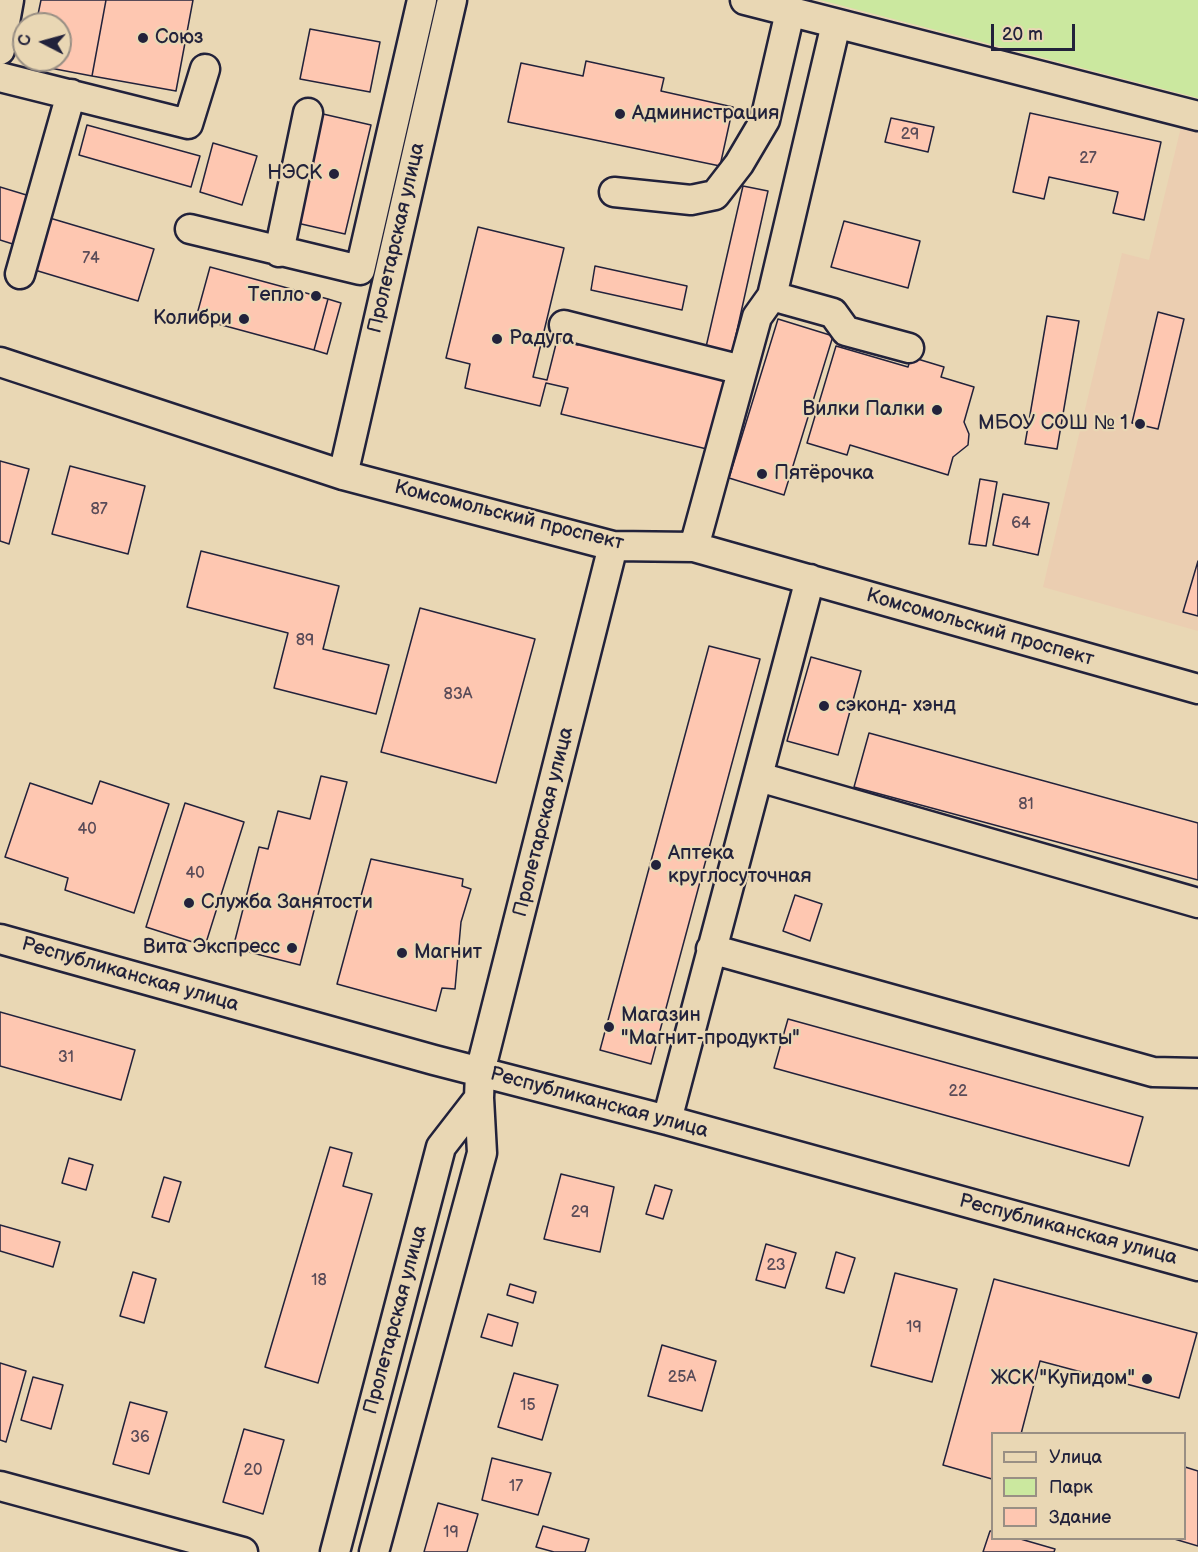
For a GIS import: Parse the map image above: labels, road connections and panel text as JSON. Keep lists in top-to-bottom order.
{
  "streets": {
    "street": ["Пролетарская улица", "Комсомольский проспект", "Республиканская улица"]
  },
  "crossings": [
    ["Пролетарская улица", "Комсомольский проспект"],
    ["Пролетарская улица", "Республиканская улица"]
  ],
  "places": [
    "Союз",
    "Администрация",
    "НЭСК",
    "Тепло",
    "Колибри",
    "Радуга",
    "Вилки Палки",
    "МБОУ СОШ № 1",
    "Пятёрочка",
    "сэконд- хэнд",
    "Аптека круглосуточная",
    "Служба Занятости",
    "Вита Экспресс",
    "Магнит",
    "Магазин \"Магнит-продукты\"",
    "ЖСК \"Купидом\""
  ],
  "house_numbers": [
    "29",
    "27",
    "74",
    "87",
    "64",
    "89",
    "83А",
    "81",
    "40",
    "40",
    "31",
    "22",
    "29",
    "23",
    "18",
    "19",
    "25А",
    "15",
    "36",
    "20",
    "17",
    "19"
  ],
  "legend": ["Улица", "Парк", "Здание"],
  "scale_bar": "20 m",
  "north": "left"
}
